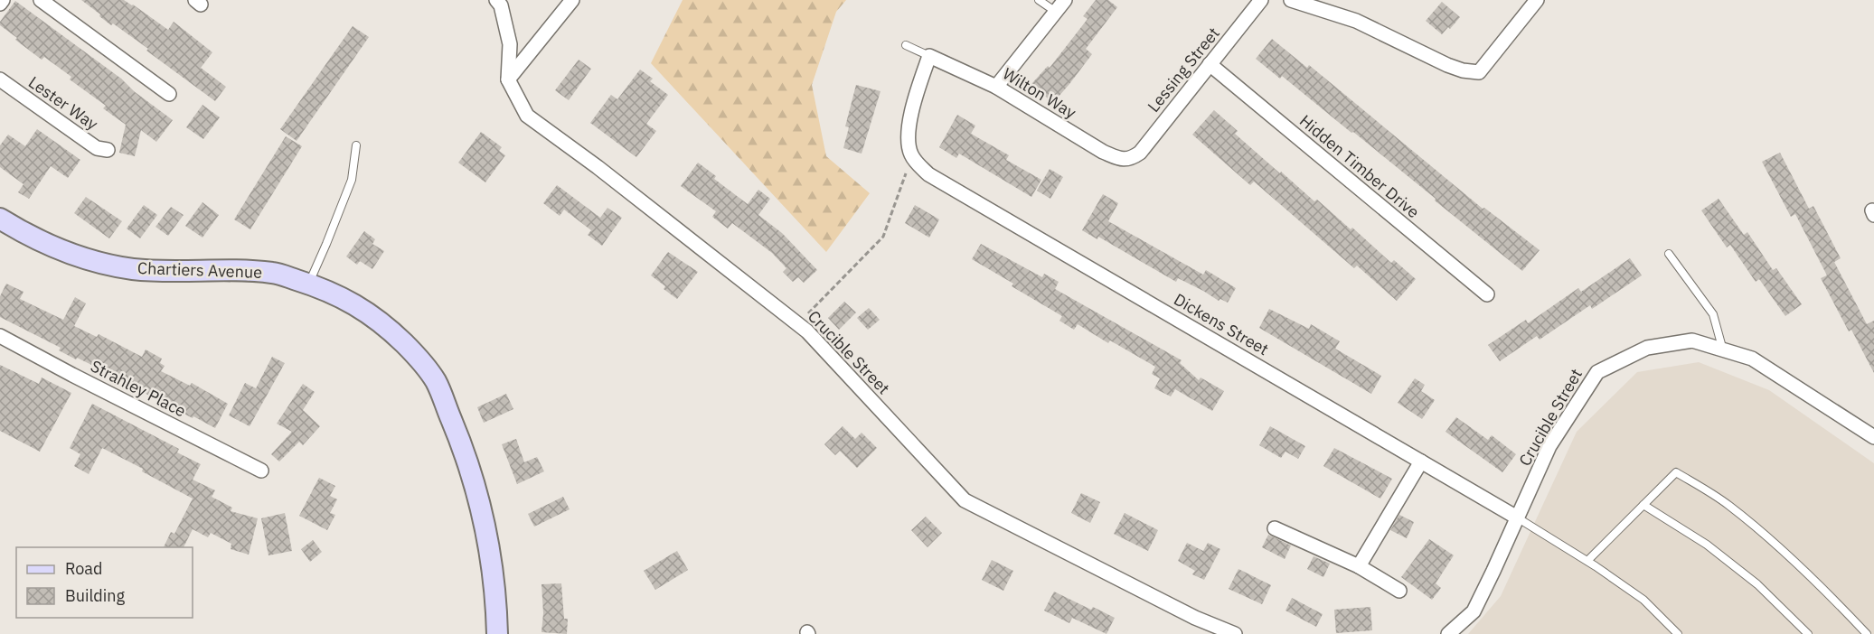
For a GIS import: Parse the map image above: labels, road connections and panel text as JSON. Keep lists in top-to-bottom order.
{
  "streets": {
    "street": [
      "Lessing Street",
      "Wilton Way",
      "Lester Way",
      "Hidden Timber Drive",
      "Chartiers Avenue",
      "Dickens Street",
      "Crucible Street",
      "Strahley Place"
    ]
  },
  "crossings": [
    ["Lessing Street", "Wilton Way"],
    ["Lessing Street", "Hidden Timber Drive"],
    ["Dickens Street", "Crucible Street"]
  ],
  "legend": ["Road", "Building"]
}
